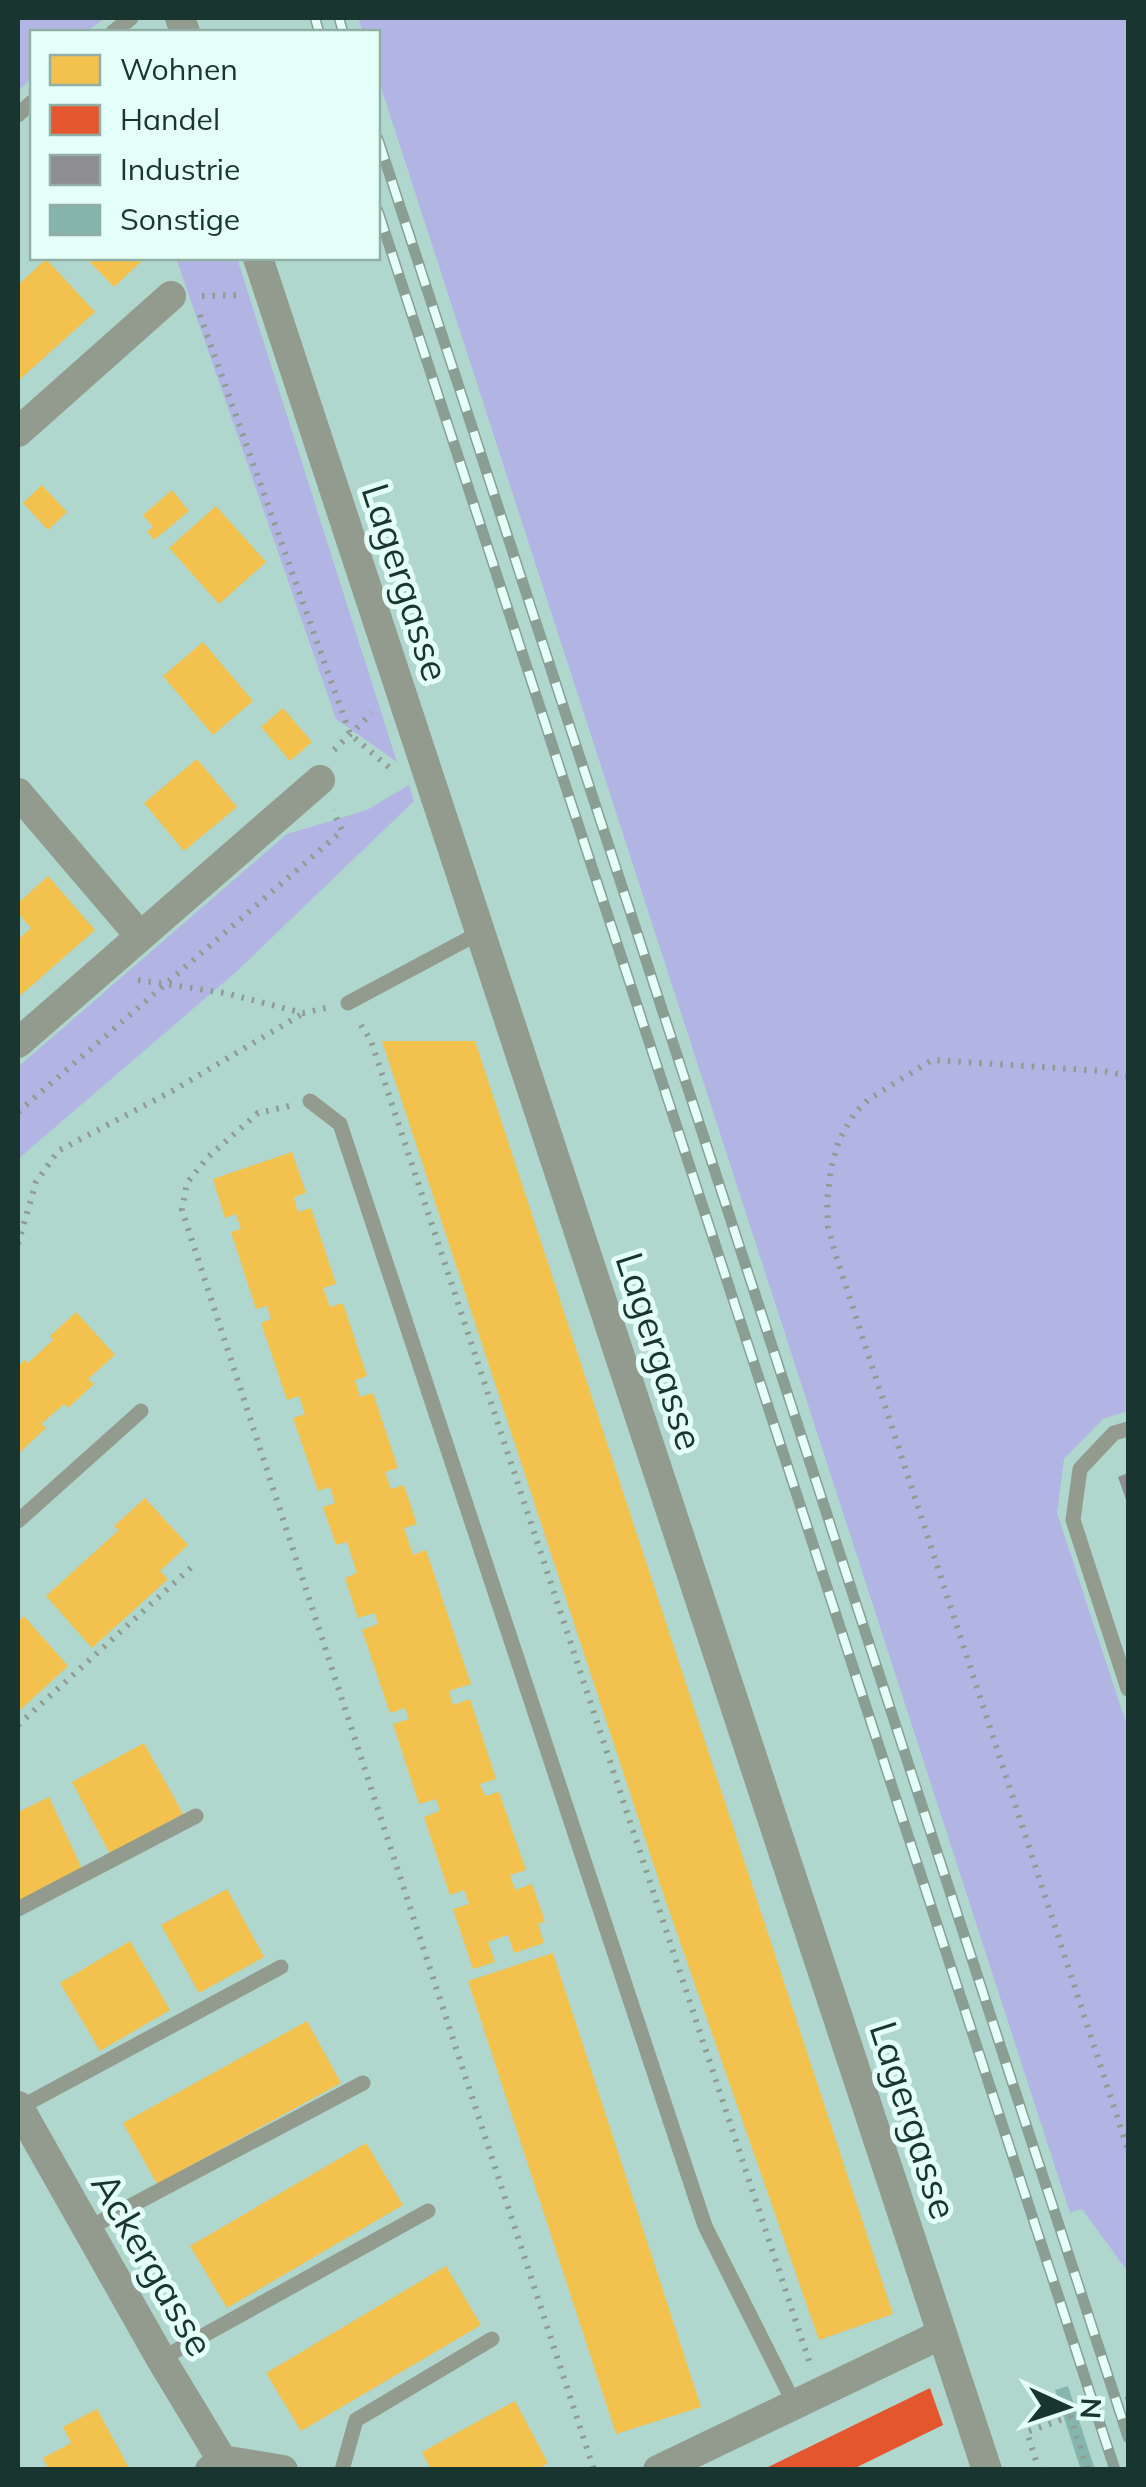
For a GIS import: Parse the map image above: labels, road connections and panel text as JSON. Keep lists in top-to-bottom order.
{
  "streets": {
    "street": ["Lagergasse", "Ackergasse"]
  },
  "legend": [
    "Wohnen",
    "Handel",
    "Industrie",
    "Sonstige"
  ],
  "north": "right"
}
